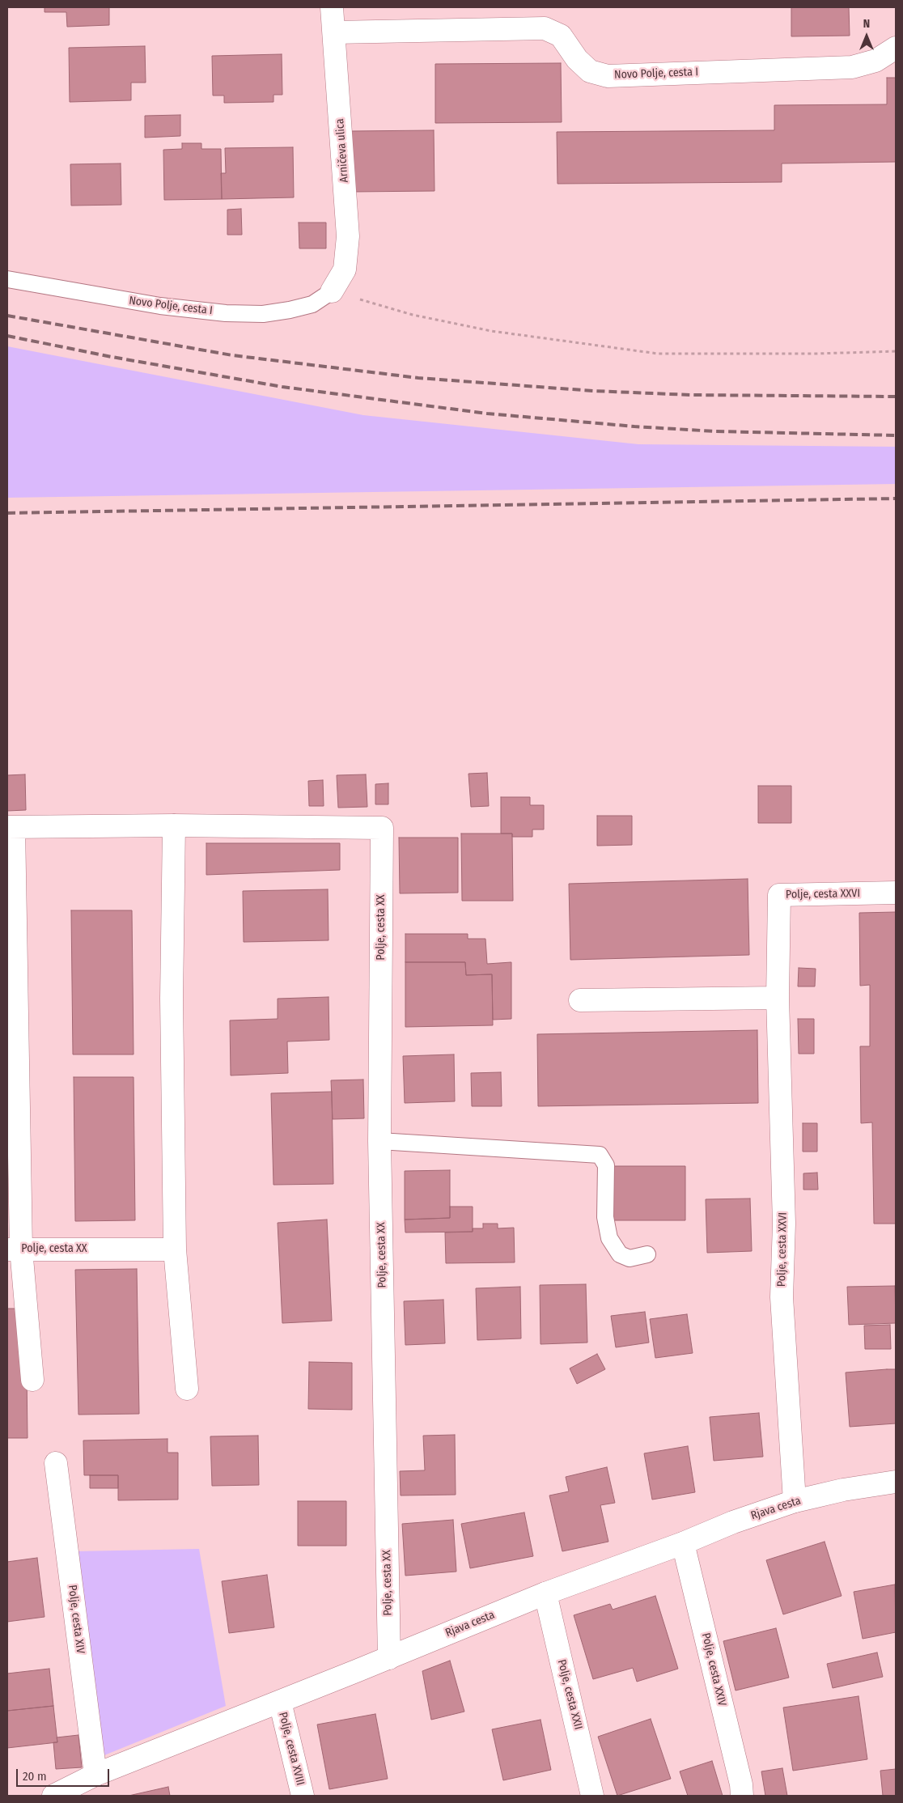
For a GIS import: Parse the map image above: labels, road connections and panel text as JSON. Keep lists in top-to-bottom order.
{
  "streets": {
    "street": [
      "Novo Polje, cesta I",
      "Arničeva ulica",
      "Polje, cesta XXVI",
      "Polje, cesta XX",
      "Rjava cesta",
      "Polje, cesta XIV",
      "Polje, cesta XXIV",
      "Polje, cesta XXII",
      "Polje, cesta XVIII"
    ]
  },
  "crossings": [
    ["Novo Polje, cesta I", "Arničeva ulica"],
    ["Polje, cesta XXVI", "Rjava cesta"],
    ["Polje, cesta XX", "Rjava cesta"],
    ["Rjava cesta", "Polje, cesta XIV"],
    ["Rjava cesta", "Polje, cesta XXIV"],
    ["Rjava cesta", "Polje, cesta XXII"],
    ["Rjava cesta", "Polje, cesta XVIII"]
  ],
  "scale_bar": "20 m",
  "north": "top"
}
